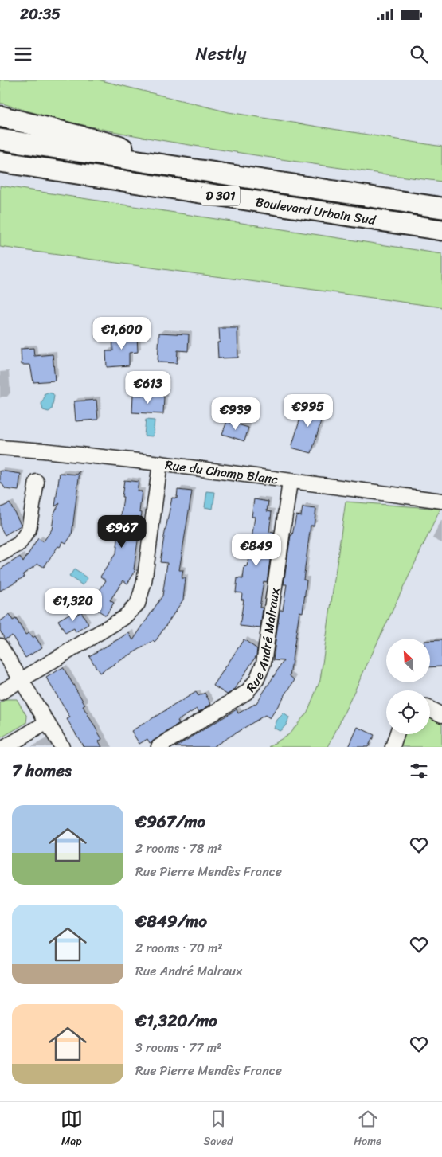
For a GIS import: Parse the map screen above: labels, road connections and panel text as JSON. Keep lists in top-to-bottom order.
{
  "streets": {
    "highway": ["D 301", "Boulevard Urbain Sud"],
    "street": ["Rue du Champ Blanc", "Rue André Malraux"]
  },
  "crossings": [
    ["Rue du Champ Blanc", "Rue André Malraux"]
  ],
  "north": "top left",
  "page": {
    "status": "20:35",
    "header": "Nestly",
    "price": [
      "€1,600",
      "€613",
      "€995",
      "€939",
      "€967",
      "€849",
      "€1,320"
    ],
    "heading": "7 homes",
    "list": [
      {
        "name": "€967/mo",
        "note": "2 rooms · 78 m² · Rue Pierre Mendès France"
      },
      {
        "name": "€849/mo",
        "note": "2 rooms · 70 m² · Rue André Malraux"
      },
      {
        "name": "€1,320/mo",
        "note": "3 rooms · 77 m² · Rue Pierre Mendès France"
      }
    ],
    "tabs": ["Map", "Saved", "Home"]
  }
}
